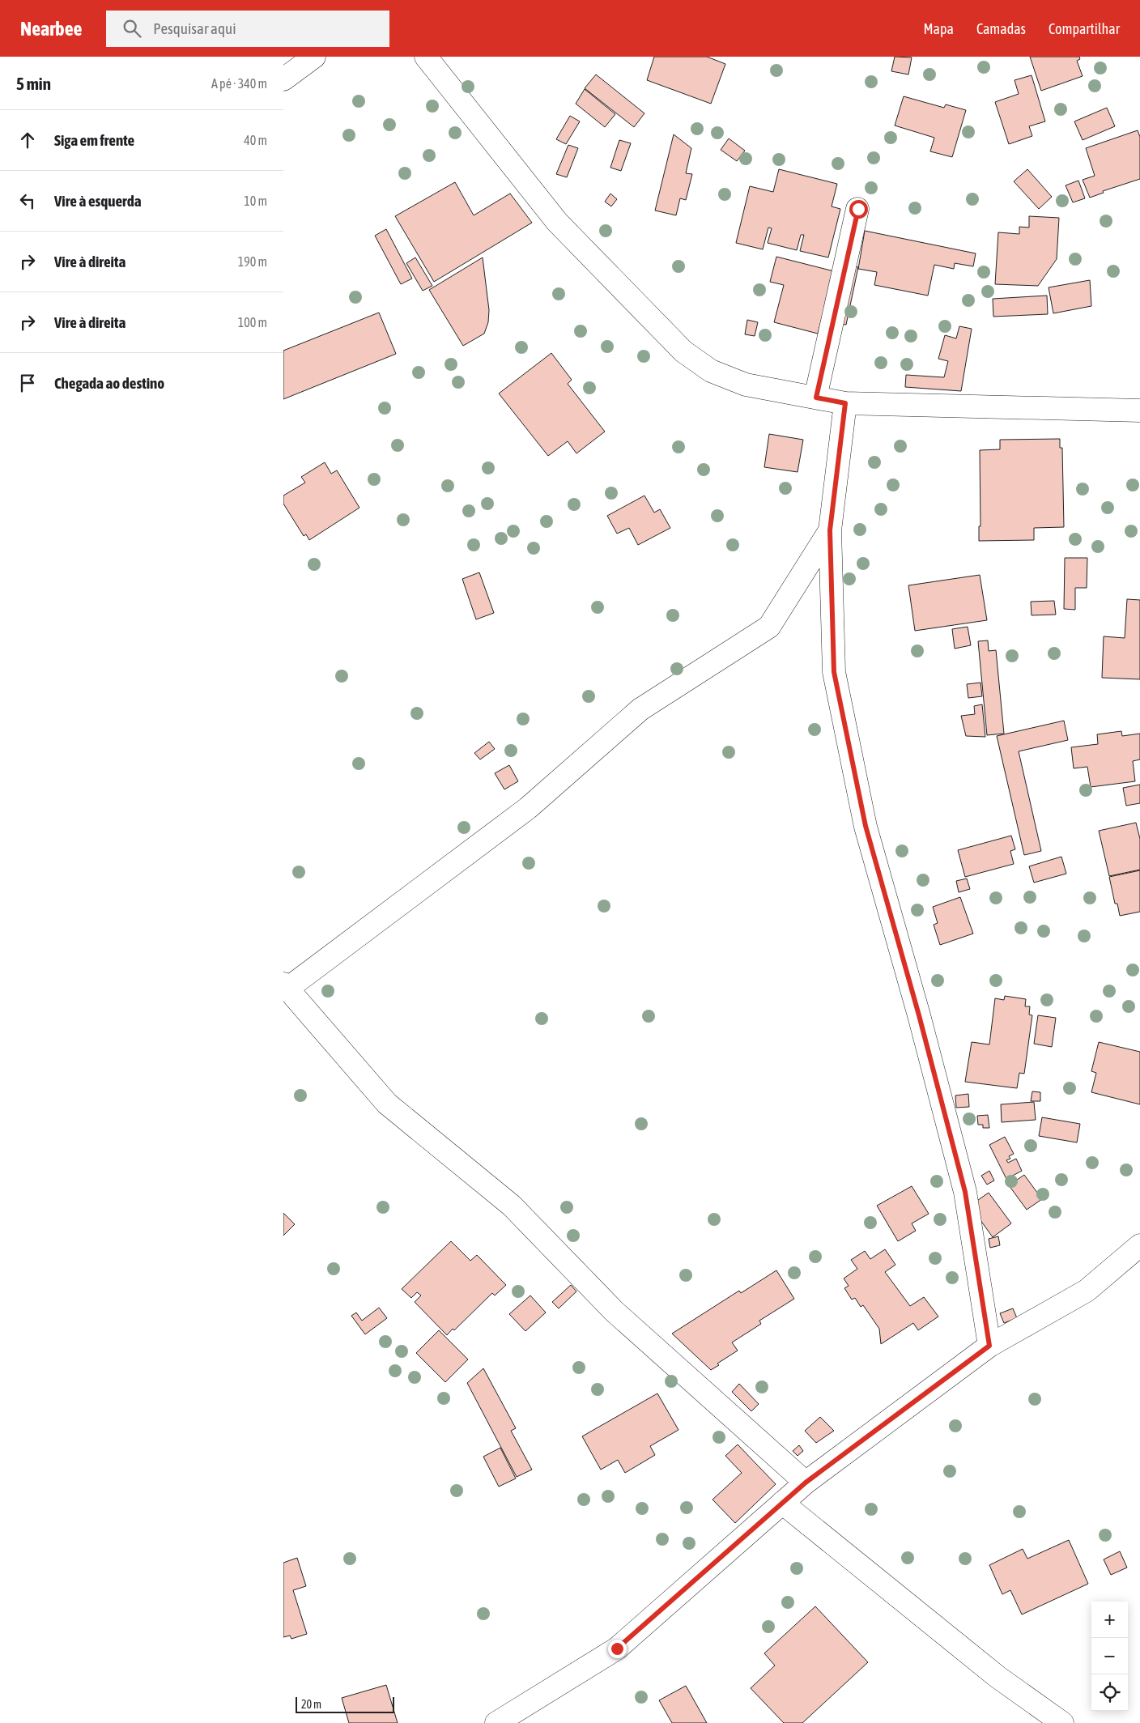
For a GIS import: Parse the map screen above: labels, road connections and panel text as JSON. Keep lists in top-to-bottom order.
{
  "scale_bar": "20 m",
  "page": {
    "header": "Nearbee",
    "search": "Pesquisar aqui",
    "nav": ["Mapa", "Camadas", "Compartilhar"],
    "heading": ["5 min", "A pé · 340 m"],
    "list": [
      ["Siga em frente", "40 m"],
      ["Vire à esquerda", "10 m"],
      ["Vire à direita", "190 m"],
      ["Vire à direita", "100 m"],
      "Chegada ao destino"
    ],
    "map_buttons": ["+", "−"],
    "scale": "20 m"
  }
}
